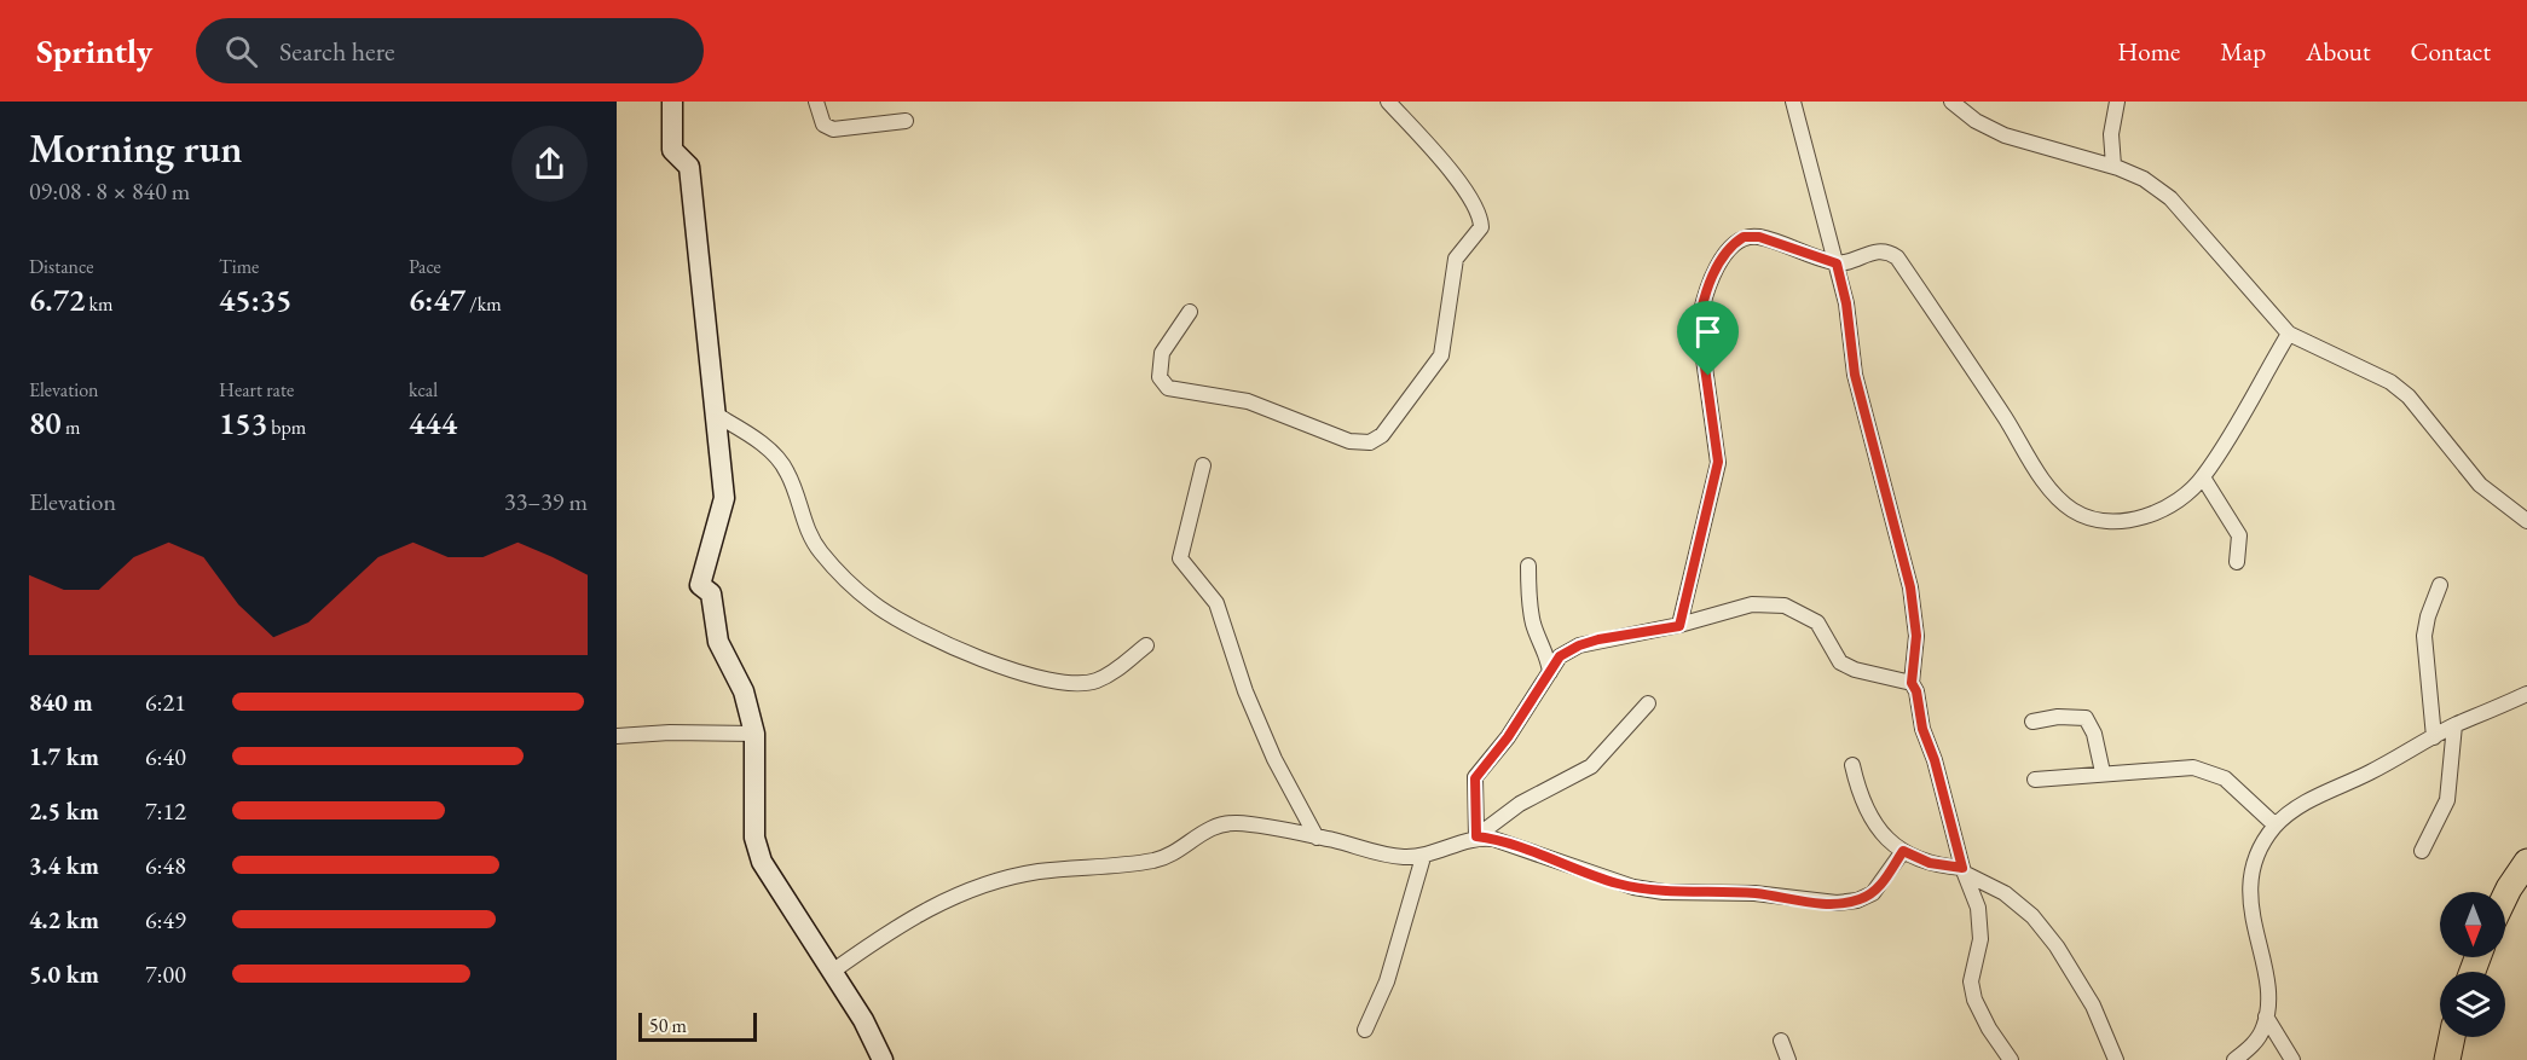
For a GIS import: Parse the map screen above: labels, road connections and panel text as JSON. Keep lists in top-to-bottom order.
{
  "scale_bar": "50 m",
  "north": "bottom",
  "page": {
    "header": "Sprintly",
    "search": "Search here",
    "nav": [
      "Home",
      "Map",
      "About",
      "Contact"
    ],
    "heading": ["Morning run", "09:08 · 8 × 840 m"],
    "stats": [
      ["Distance", "6.72 km"],
      ["Time", "45:35"],
      ["Pace", "6:47 /km"],
      ["Elevation", "80 m"],
      ["Heart rate", "153 bpm"],
      ["kcal", "444"]
    ],
    "chart": ["Elevation", "33–39 m"],
    "list": [
      {
        "name": "840 m",
        "note": "6:21"
      },
      {
        "name": "1.7 km",
        "note": "6:40"
      },
      {
        "name": "2.5 km",
        "note": "7:12"
      },
      {
        "name": "3.4 km",
        "note": "6:48"
      },
      {
        "name": "4.2 km",
        "note": "6:49"
      },
      {
        "name": "5.0 km",
        "note": "7:00"
      }
    ],
    "scale": "50 m"
  }
}
